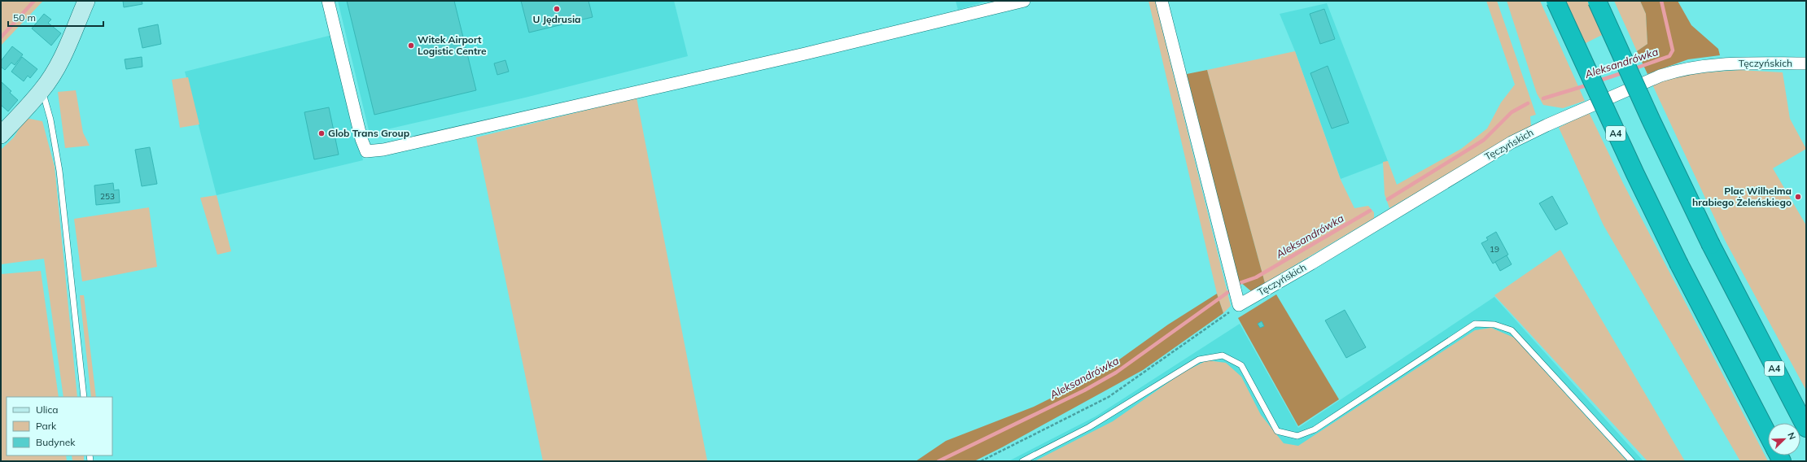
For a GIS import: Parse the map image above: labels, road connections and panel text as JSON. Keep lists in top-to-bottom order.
{
  "streets": {
    "highway": ["A4"],
    "street": ["Tęczyńskich"]
  },
  "water": ["Aleksandrówka"],
  "places": [
    "U Jędrusia",
    "Witek Airport Logistic Centre",
    "Glob Trans Group",
    "Plac Wilhelma hrabiego Żeleńskiego"
  ],
  "house_numbers": ["253", "19"],
  "legend": ["Ulica", "Park", "Budynek"],
  "scale_bar": "50 m",
  "north": "top right"
}
